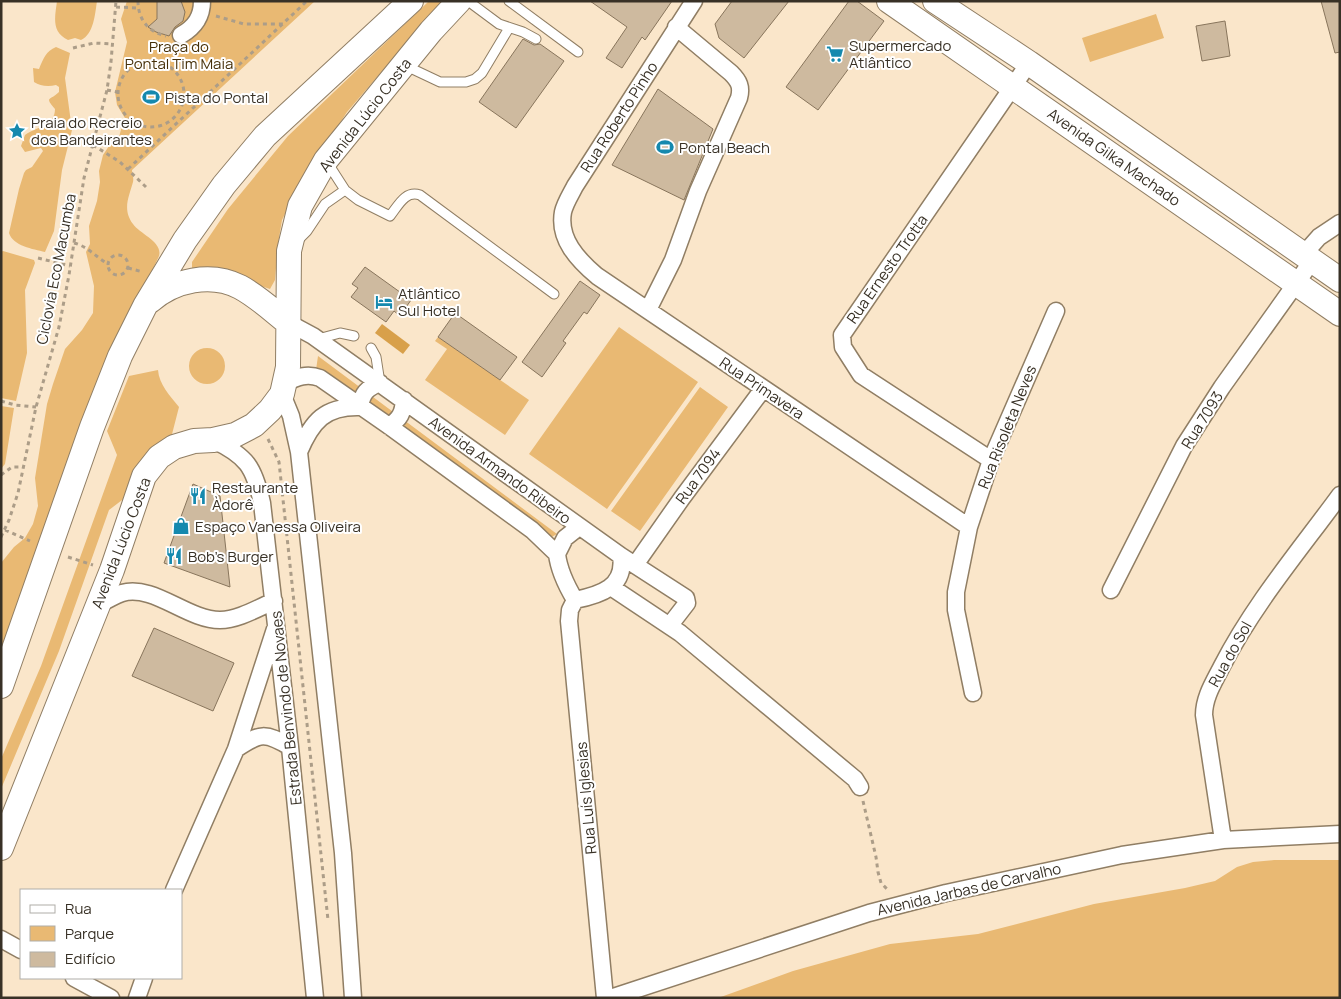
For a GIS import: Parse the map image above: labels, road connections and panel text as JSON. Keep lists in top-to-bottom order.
{
  "streets": {
    "main road": ["Avenida Lúcio Costa", "Avenida Gilka Machado"],
    "street": [
      "Rua Roberto Pinho",
      "Rua Ernesto Trotta",
      "Rua Primavera",
      "Rua 7093",
      "Rua Risoleta Neves",
      "Avenida Armando Ribeiro",
      "Rua 7094",
      "Rua do Sol",
      "Estrada Benvindo de Novaes",
      "Rua Luís Iglesias",
      "Avenida Jarbas de Carvalho"
    ],
    "path": ["Ciclovia Eco Macumba"]
  },
  "crossings": [
    ["Avenida Lúcio Costa", "Avenida Armando Ribeiro"],
    ["Avenida Lúcio Costa", "Estrada Benvindo de Novaes"],
    ["Rua Roberto Pinho", "Rua Primavera"],
    ["Avenida Gilka Machado", "Rua Ernesto Trotta"],
    ["Avenida Gilka Machado", "Rua 7093"],
    ["Rua Ernesto Trotta", "Rua Risoleta Neves"],
    ["Rua Primavera", "Rua Risoleta Neves"],
    ["Rua Primavera", "Rua 7094"],
    ["Avenida Armando Ribeiro", "Rua 7094"],
    ["Avenida Armando Ribeiro", "Rua Luís Iglesias"],
    ["Rua do Sol", "Avenida Jarbas de Carvalho"]
  ],
  "parks": ["Praça do Pontal Tim Maia"],
  "places": {
    "supermarket": ["Supermercado Atlântico"],
    "sports": ["Pista do Pontal", "Pontal Beach"],
    "place": ["Praia do Recreio dos Bandeirantes"],
    "hotel": ["Atlântico Sul Hotel"],
    "restaurant": ["Restaurante Àdorê", "Bob's Burger"],
    "shop": ["Espaço Vanessa Oliveira"]
  },
  "legend": ["Rua", "Parque", "Edifício"]
}
